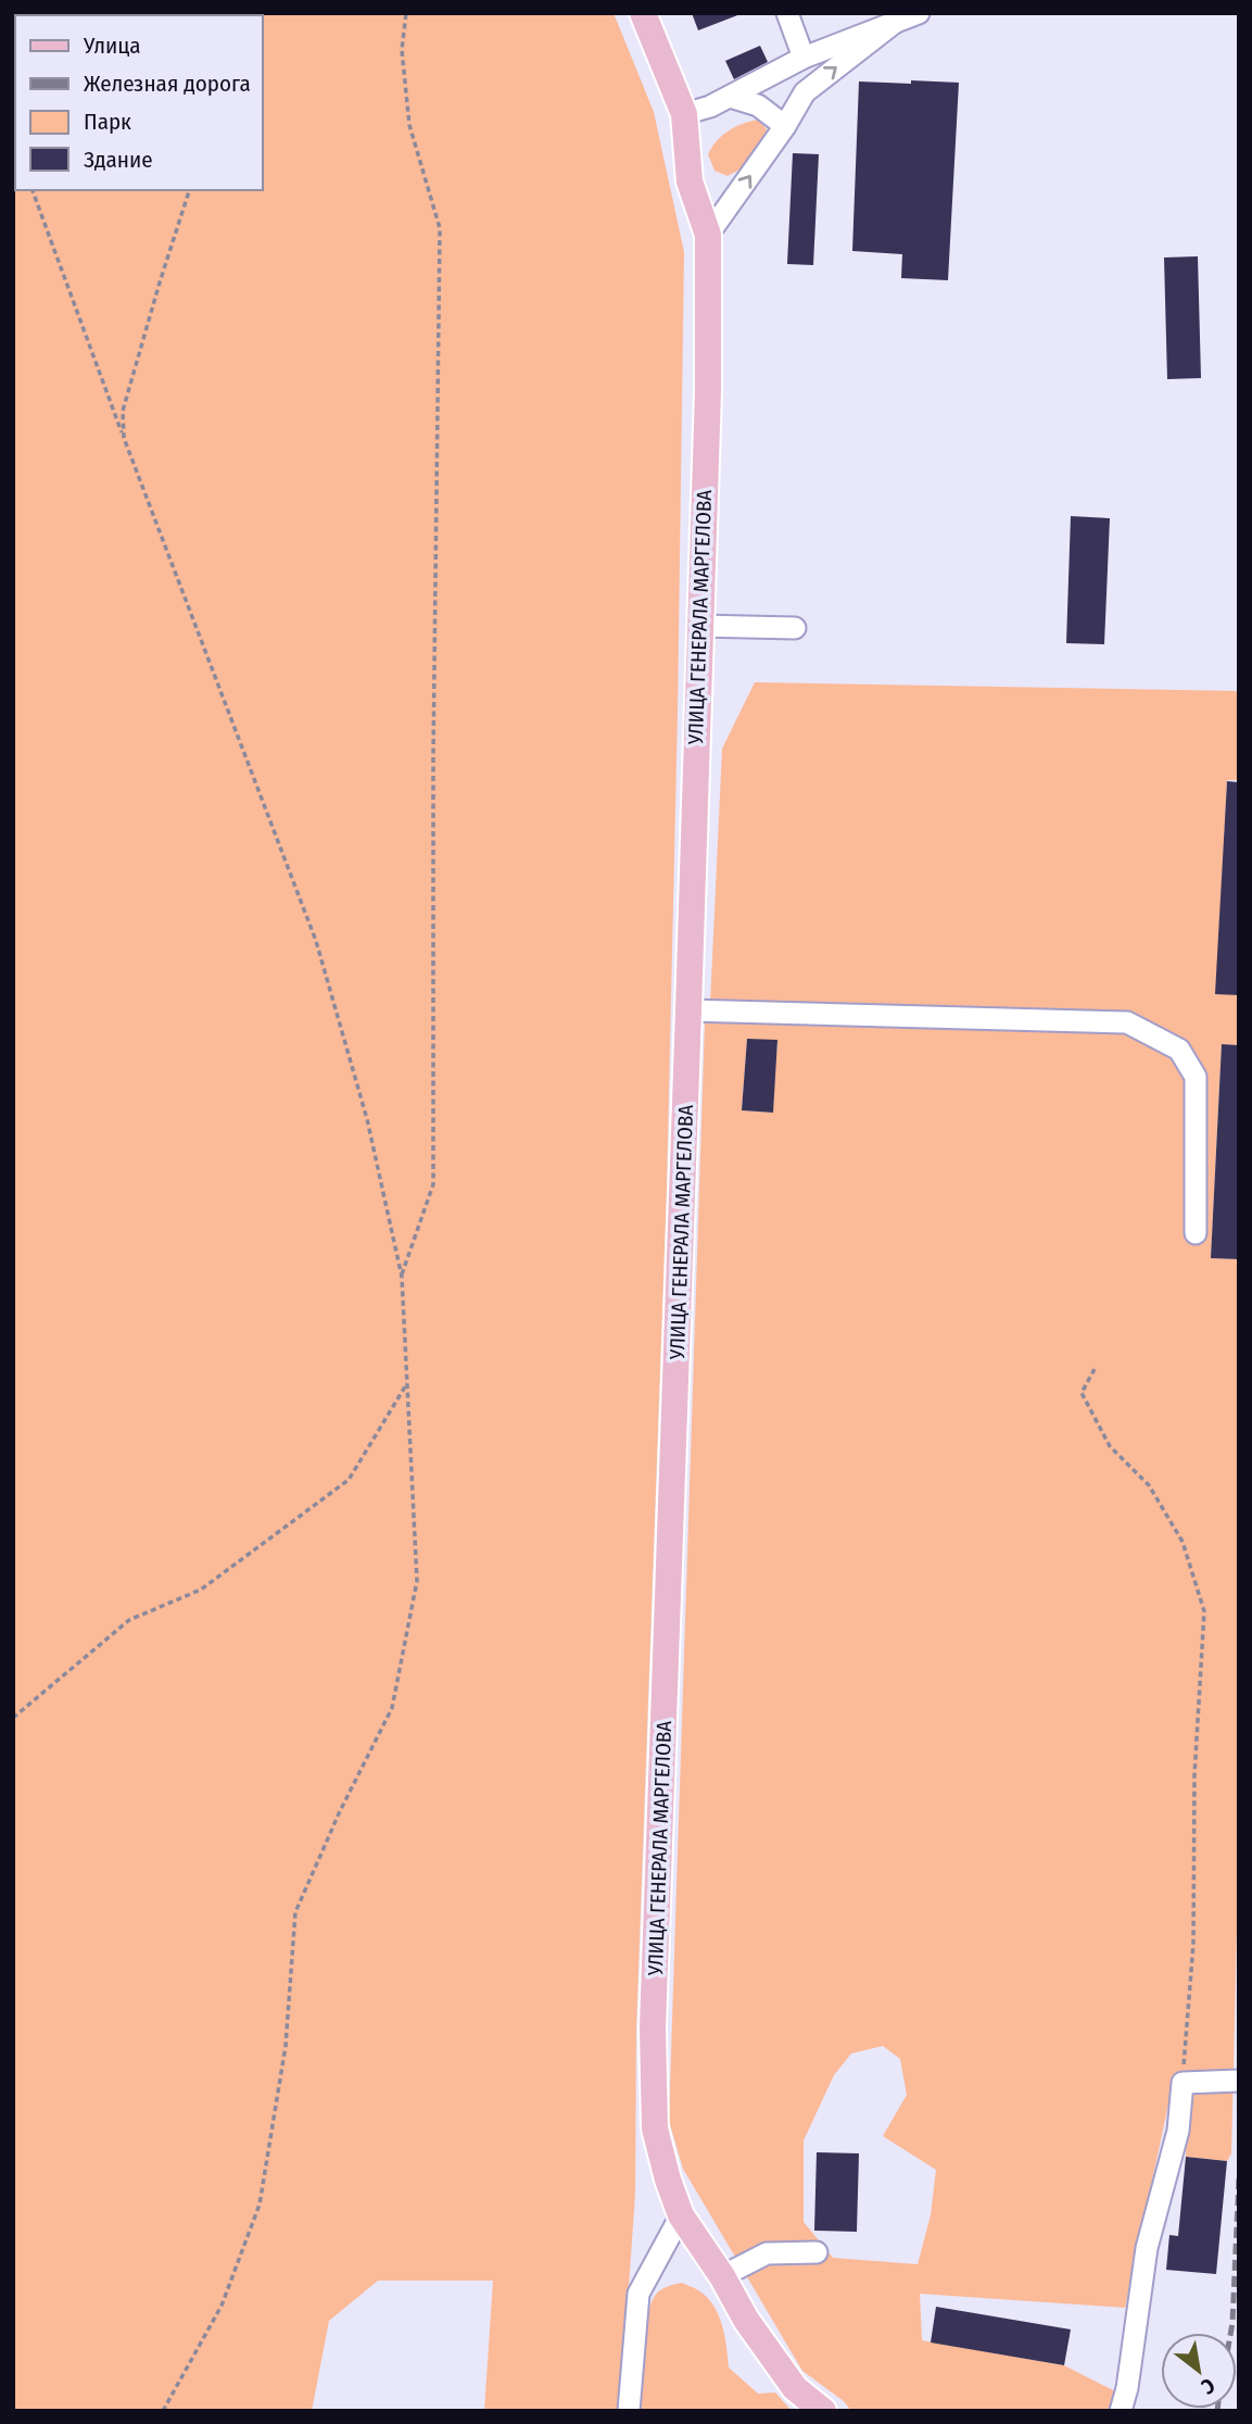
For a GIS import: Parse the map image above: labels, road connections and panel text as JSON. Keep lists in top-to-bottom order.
{
  "streets": {
    "main road": ["УЛИЦА ГЕНЕРАЛА МАРГЕЛОВА"]
  },
  "legend": [
    "Улица",
    "Железная дорога",
    "Парк",
    "Здание"
  ],
  "north": "bottom right"
}
